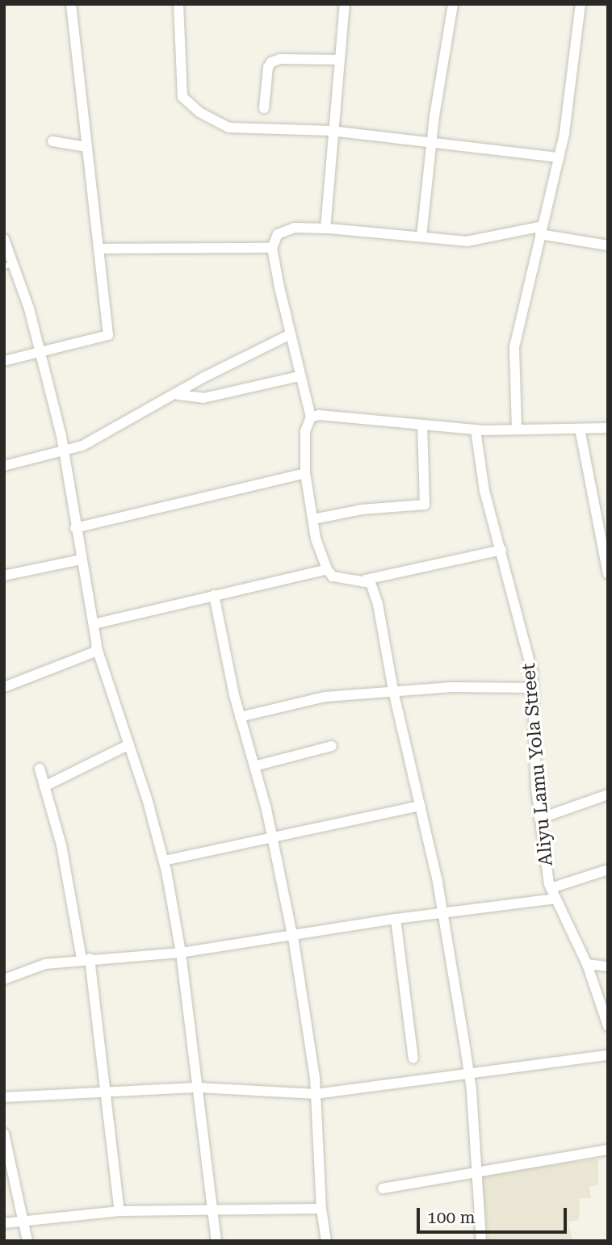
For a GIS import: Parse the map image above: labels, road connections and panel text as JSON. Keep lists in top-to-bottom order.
{
  "streets": {
    "street": ["Aliyu Lamu Yola Street"]
  },
  "scale_bar": "100 m"
}
